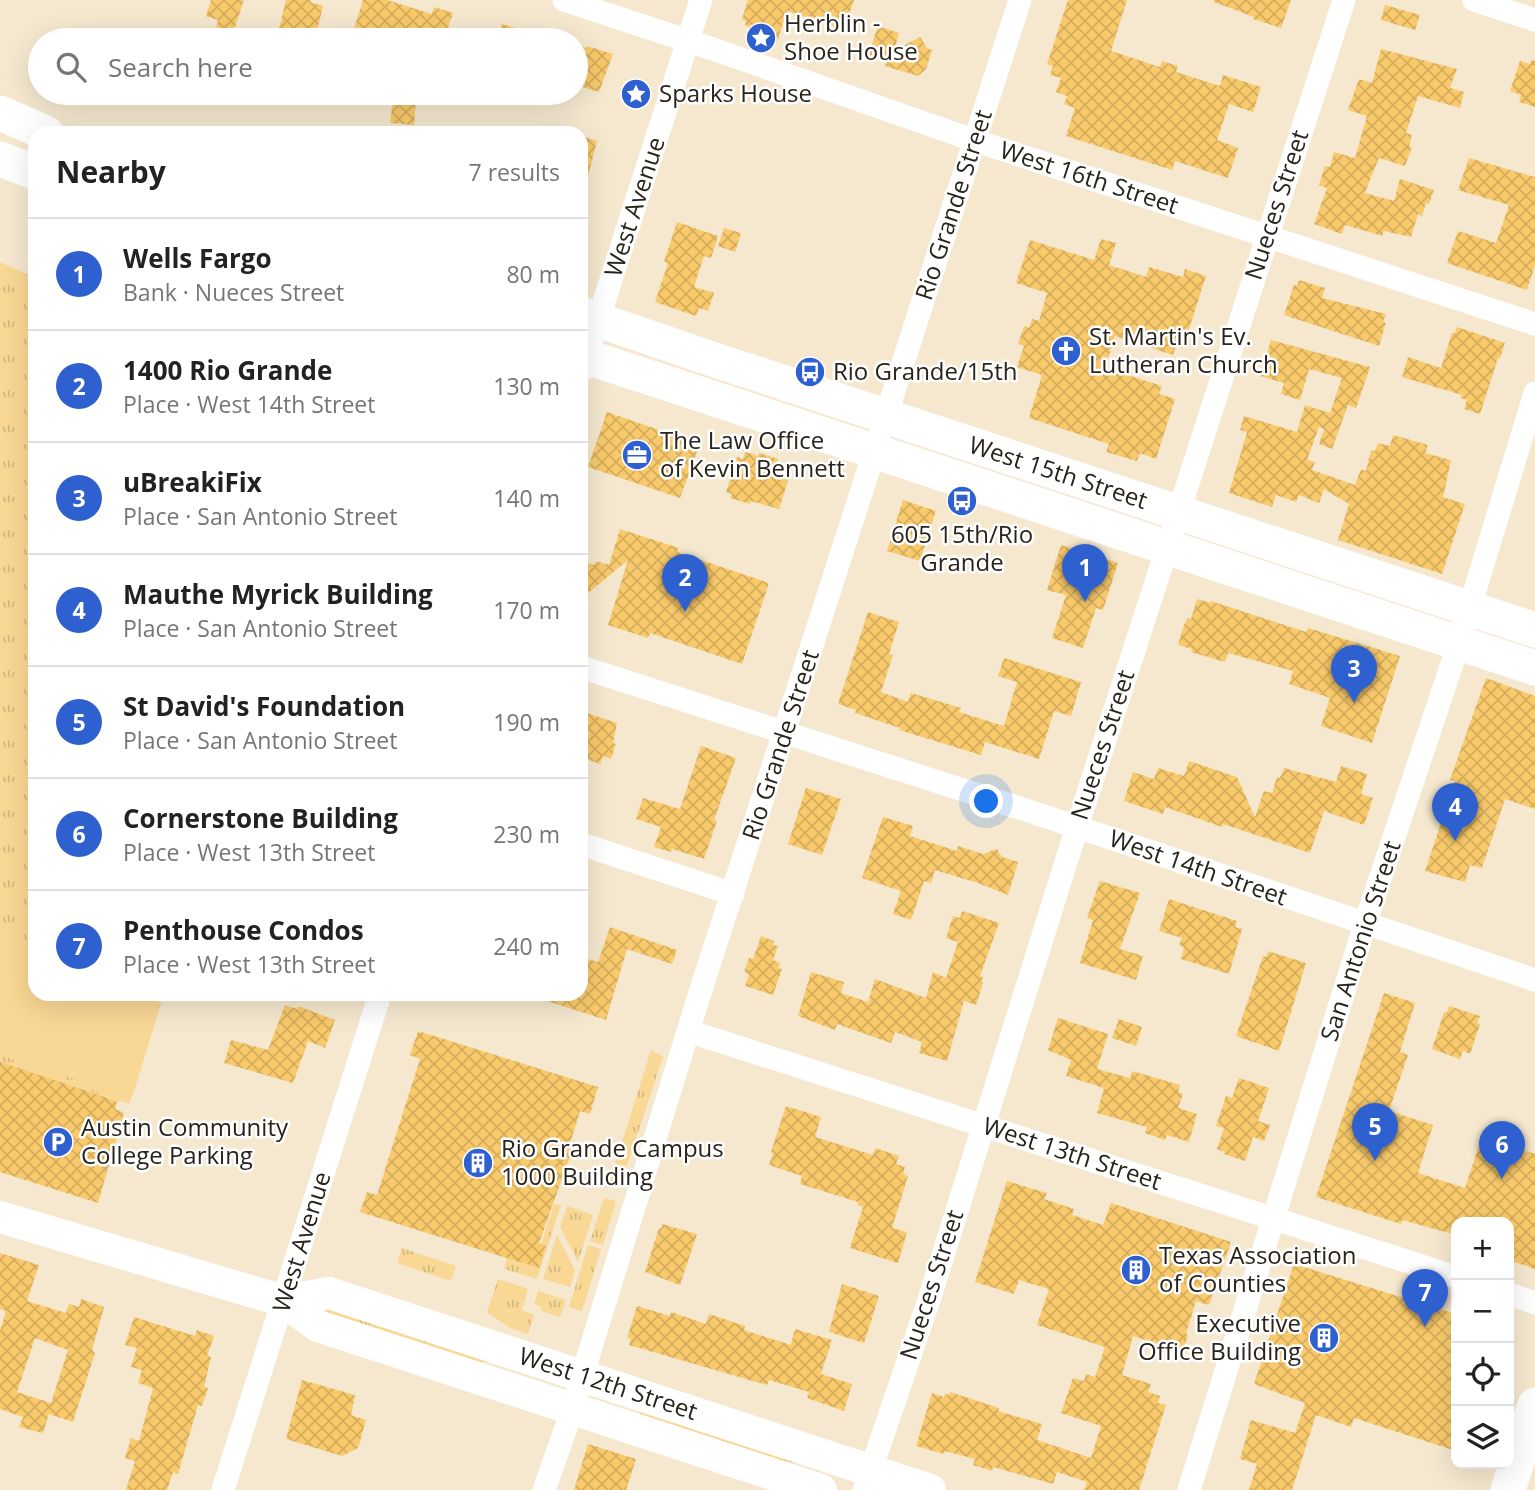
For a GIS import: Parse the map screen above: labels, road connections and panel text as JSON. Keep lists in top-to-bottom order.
{
  "streets": {
    "main road": ["West 15th Street", "West 12th Street"],
    "street": [
      "West 16th Street",
      "Rio Grande Street",
      "Nueces Street",
      "West Avenue",
      "West 14th Street",
      "San Antonio Street",
      "West 13th Street"
    ]
  },
  "crossings": [
    ["West 16th Street", "Rio Grande Street"],
    ["West 16th Street", "Nueces Street"],
    ["West 16th Street", "West Avenue"],
    ["Rio Grande Street", "West 15th Street"],
    ["Rio Grande Street", "West 14th Street"],
    ["Rio Grande Street", "West 13th Street"],
    ["Rio Grande Street", "West 12th Street"],
    ["Nueces Street", "West 15th Street"],
    ["Nueces Street", "West 14th Street"],
    ["Nueces Street", "West 13th Street"],
    ["Nueces Street", "West 12th Street"],
    ["West Avenue", "West 15th Street"],
    ["West Avenue", "West 12th Street"],
    ["West 15th Street", "San Antonio Street"],
    ["West 14th Street", "San Antonio Street"],
    ["San Antonio Street", "West 13th Street"]
  ],
  "places": {
    "place": ["Herblin - Shoe House", "Sparks House"],
    "church": ["St. Martin's Ev. Lutheran Church"],
    "bus stop": ["Rio Grande/15th", "605 15th/Rio Grande"],
    "office": ["The Law Office of Kevin Bennett"],
    "parking": ["Austin Community College Parking"],
    "building": ["Rio Grande Campus 1000 Building", "Texas Association of Counties", "Executive Office Building"]
  },
  "page": {
    "search": "Search here",
    "heading": ["Nearby", "7 results"],
    "list": [
      {
        "mark": "1",
        "name": "Wells Fargo",
        "note": "Bank · Nueces Street",
        "value": "80 m"
      },
      {
        "mark": "2",
        "name": "1400 Rio Grande",
        "note": "Place · West 14th Street",
        "value": "130 m"
      },
      {
        "mark": "3",
        "name": "uBreakiFix",
        "note": "Place · San Antonio Street",
        "value": "140 m"
      },
      {
        "mark": "4",
        "name": "Mauthe Myrick Building",
        "note": "Place · San Antonio Street",
        "value": "170 m"
      },
      {
        "mark": "5",
        "name": "St David's Foundation",
        "note": "Place · San Antonio Street",
        "value": "190 m"
      },
      {
        "mark": "6",
        "name": "Cornerstone Building",
        "note": "Place · West 13th Street",
        "value": "230 m"
      },
      {
        "mark": "7",
        "name": "Penthouse Condos",
        "note": "Place · West 13th Street",
        "value": "240 m"
      }
    ],
    "pins": [
      "1",
      "2",
      "3",
      "4",
      "5",
      "6",
      "7"
    ],
    "map_buttons": ["+", "−"]
  }
}
